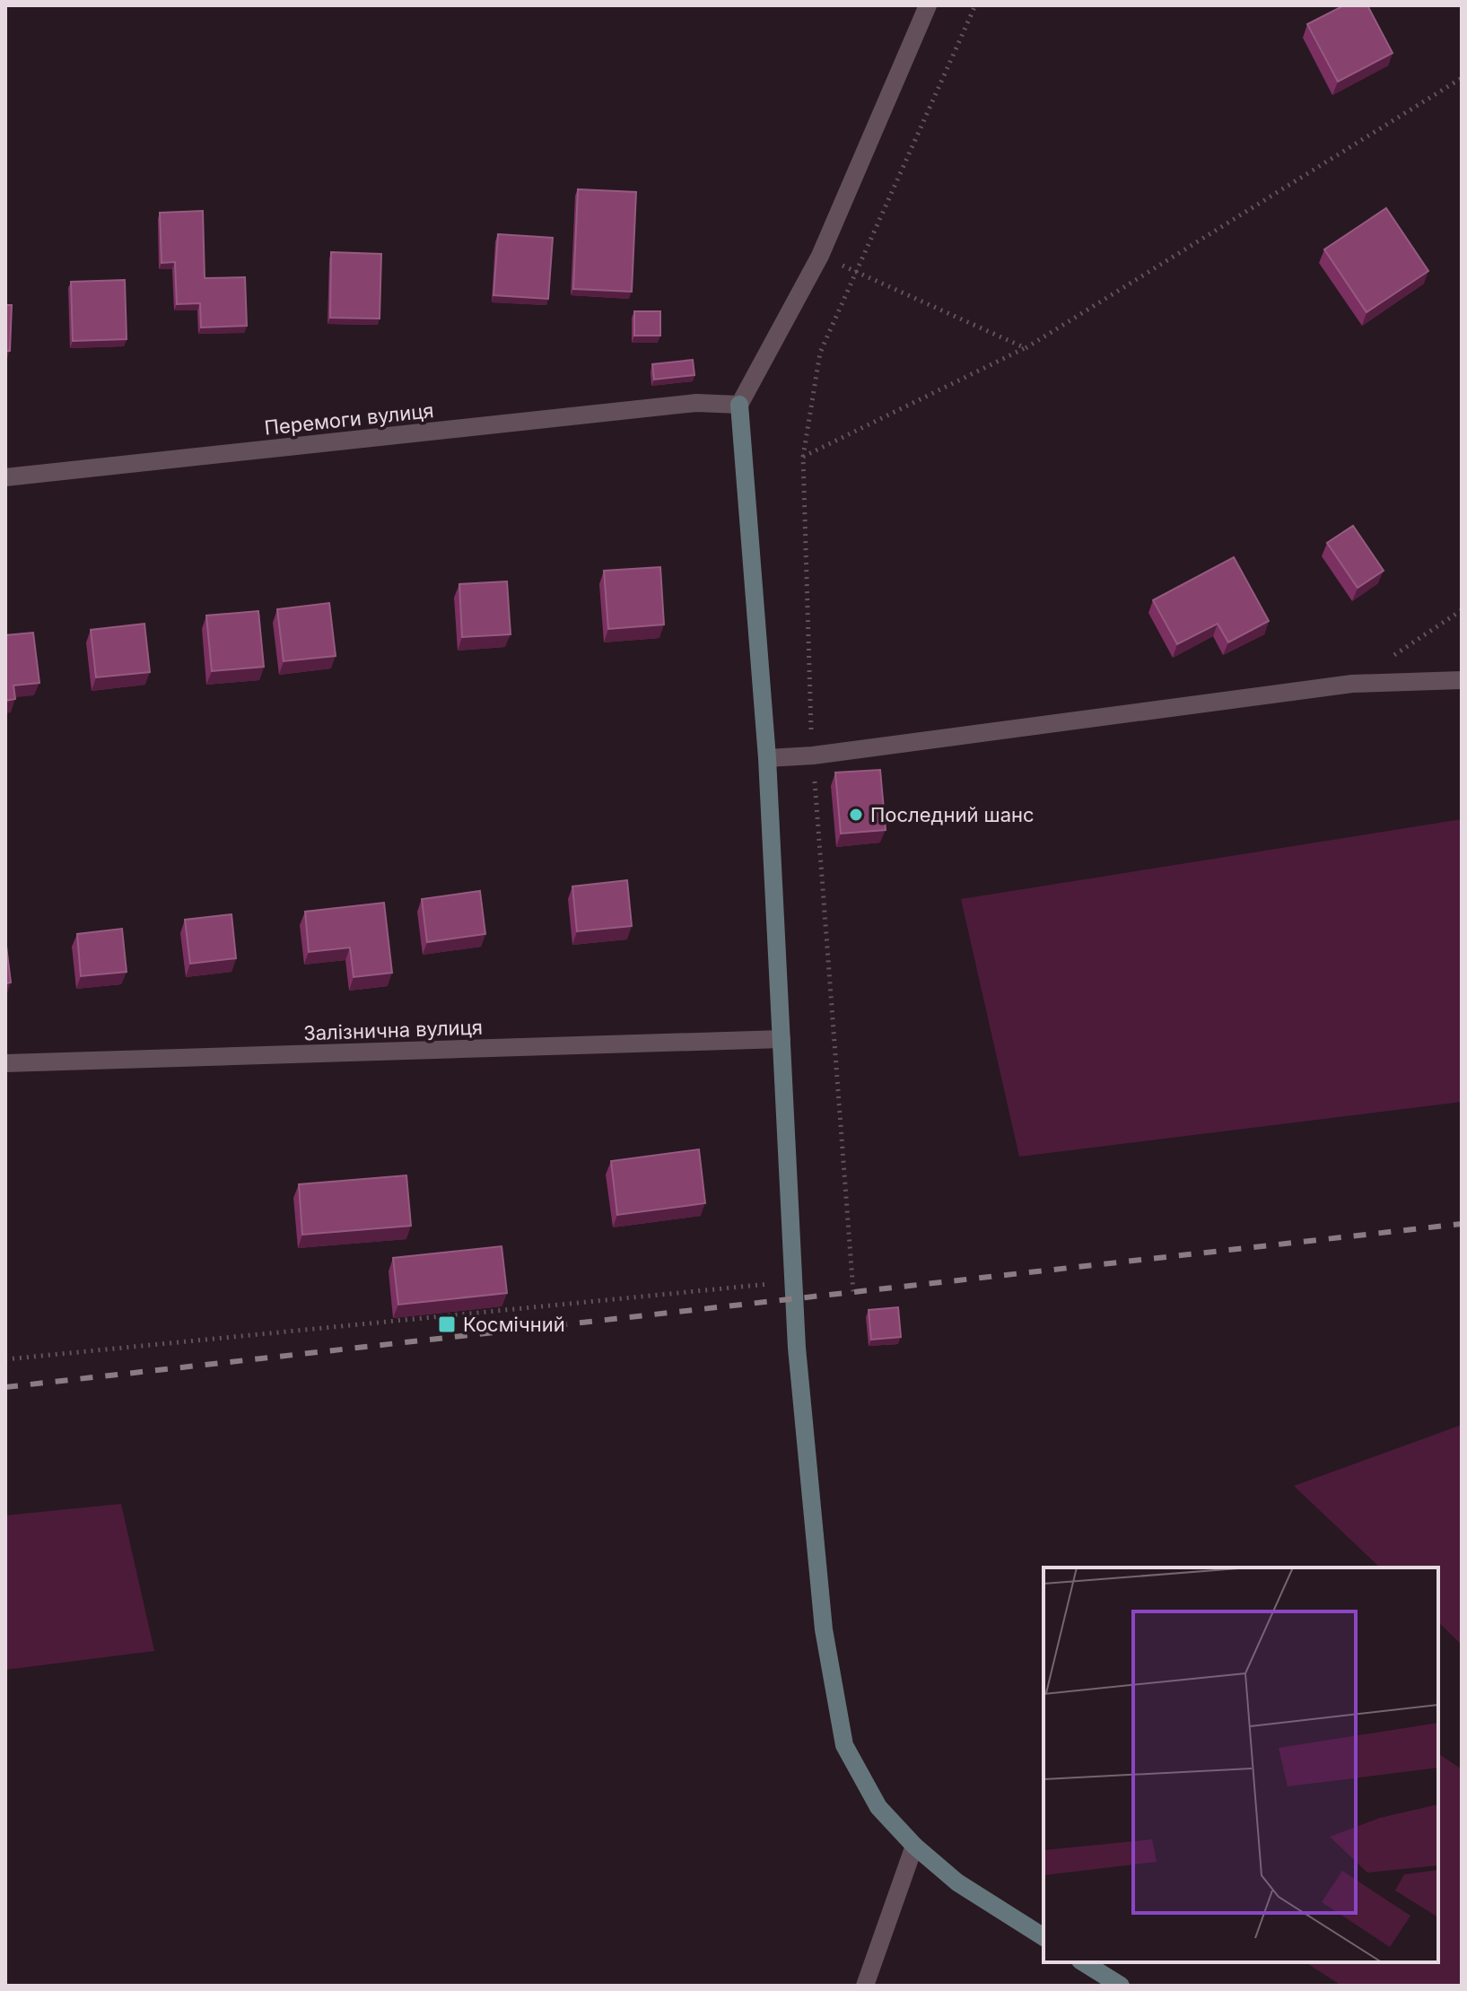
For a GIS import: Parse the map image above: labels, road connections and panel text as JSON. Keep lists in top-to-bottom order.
{
  "streets": {
    "street": ["Перемоги вулиця", "Залізнична вулиця"]
  },
  "places": {
    "other": ["Последний шанс"],
    "transit": ["Космічний"]
  }
}
